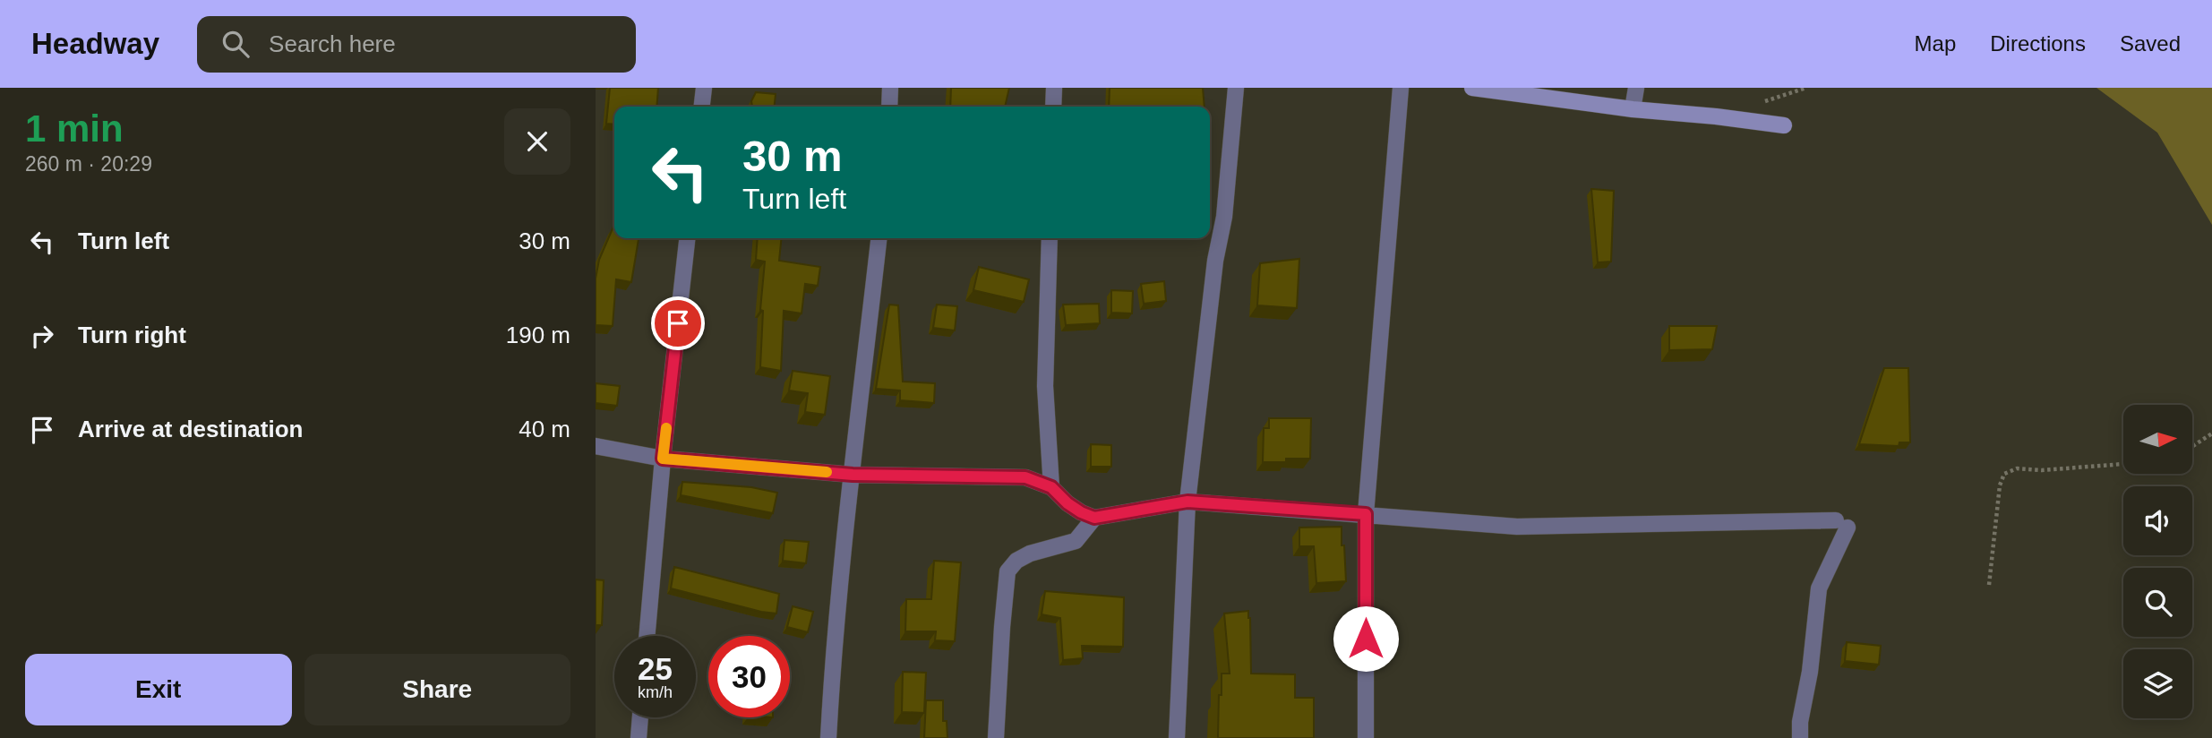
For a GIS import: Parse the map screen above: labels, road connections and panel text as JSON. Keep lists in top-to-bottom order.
{
  "north": "right",
  "page": {
    "header": "Headway",
    "search": "Search here",
    "nav": ["Map", "Directions", "Saved"],
    "heading": ["1 min", "260 m · 20:29"],
    "turn": ["30 m", "Turn left"],
    "list": [
      {
        "name": "Turn left",
        "value": "30 m"
      },
      {
        "name": "Turn right",
        "value": "190 m"
      },
      {
        "name": "Arrive at destination",
        "value": "40 m"
      }
    ],
    "speed": "25 km/h",
    "limit": "30",
    "buttons": ["Exit", "Share"]
  }
}
